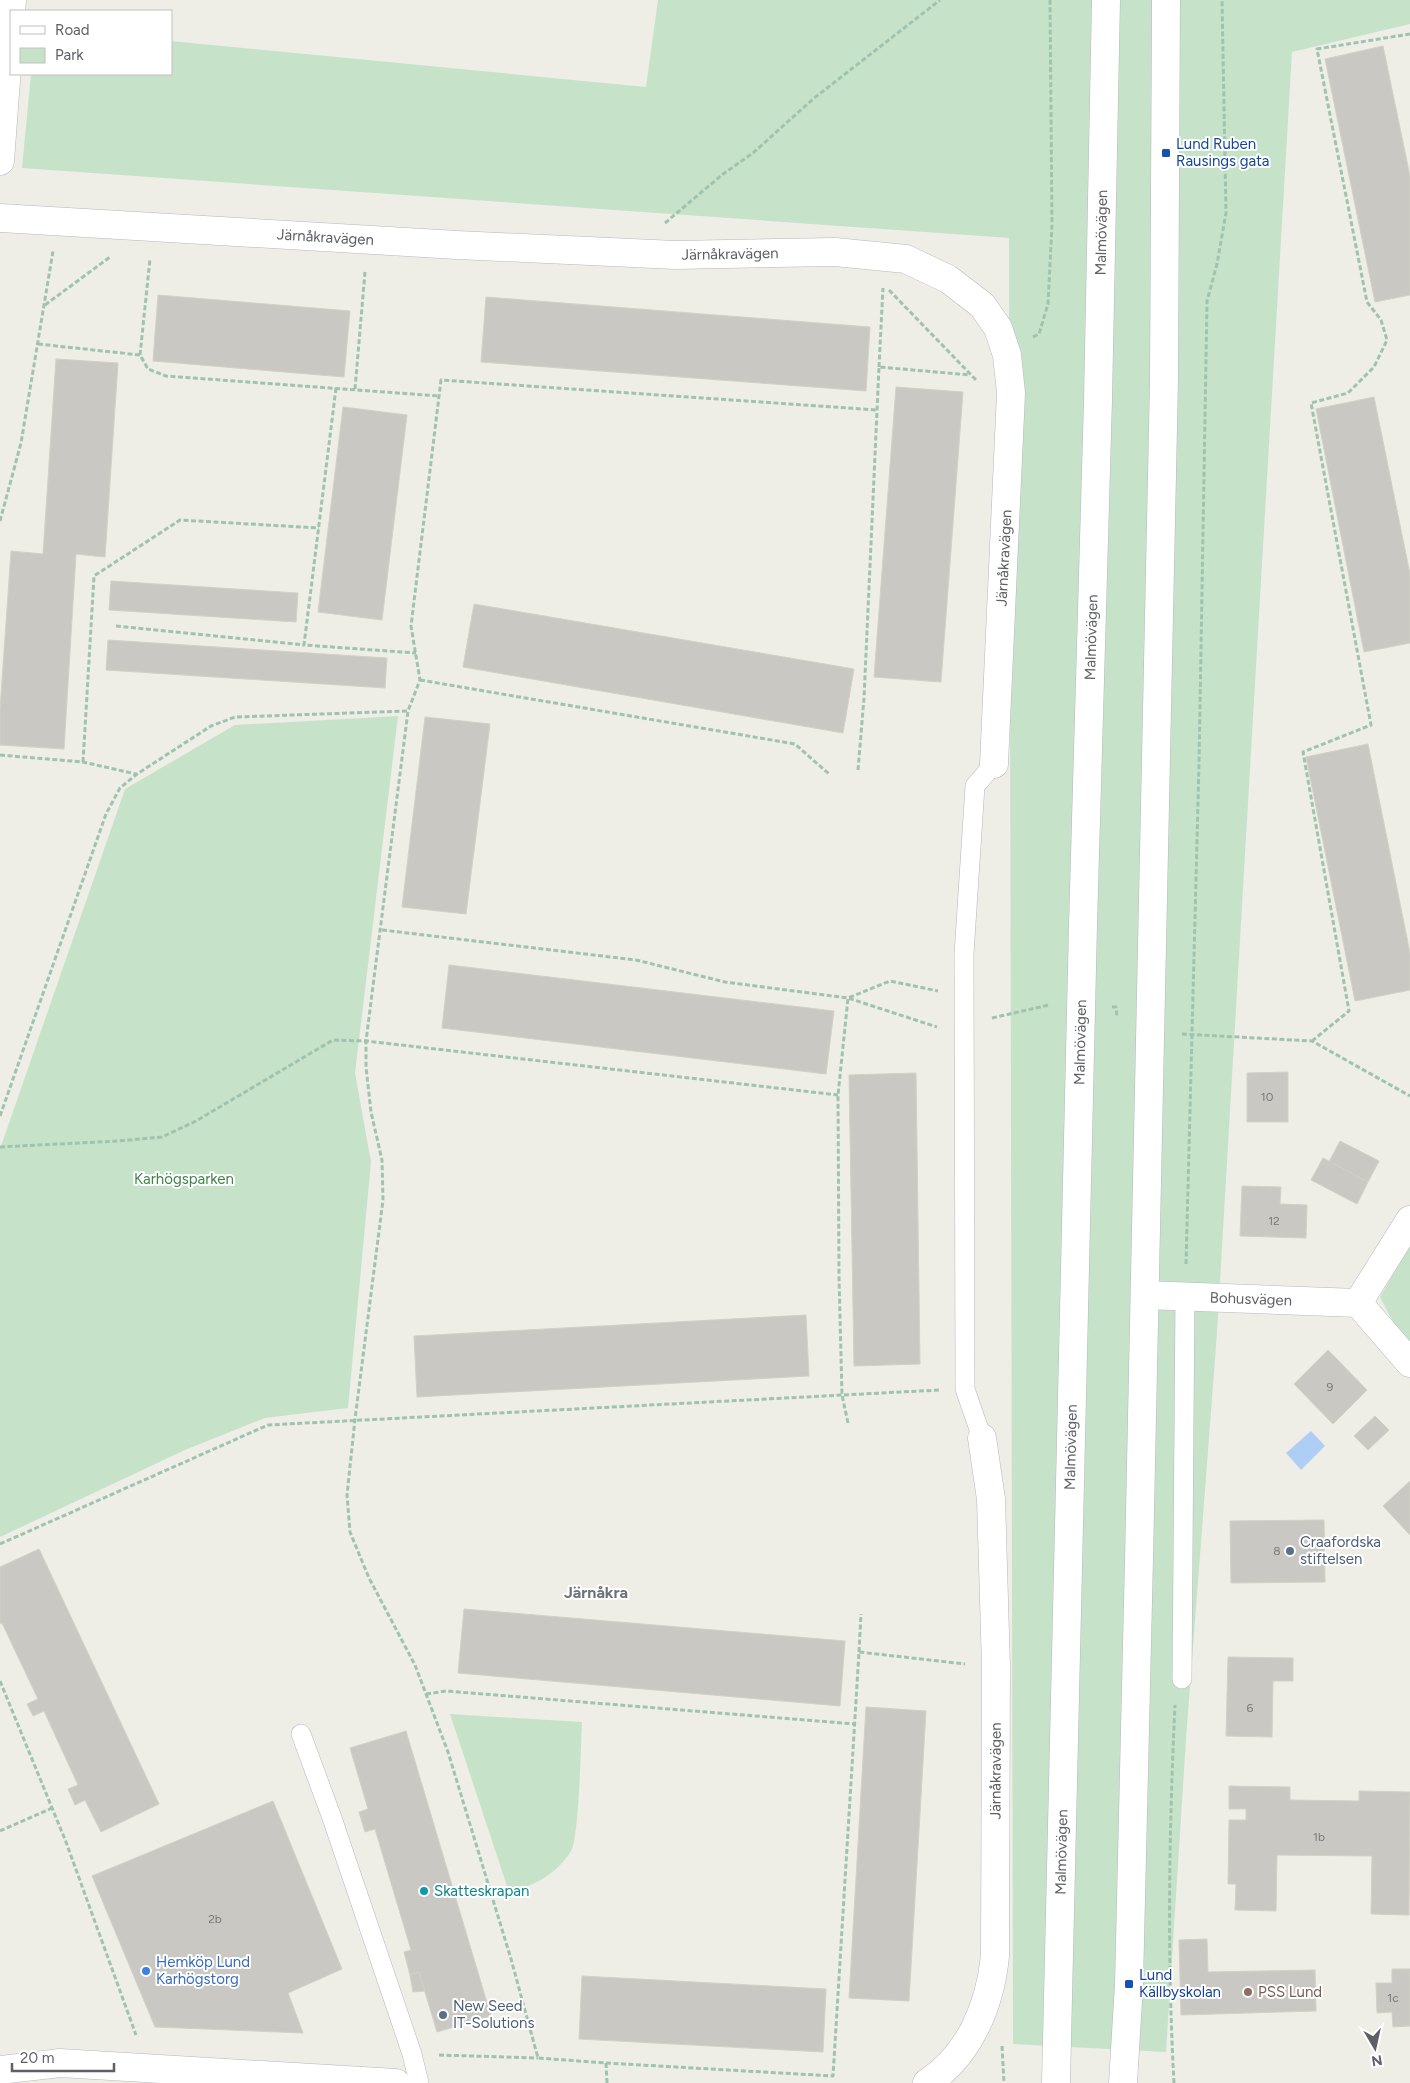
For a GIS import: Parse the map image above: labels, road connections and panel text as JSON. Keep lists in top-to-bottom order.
{
  "streets": {
    "main road": ["Malmövägen", "Järnåkravägen", "Bohusvägen"]
  },
  "districts": ["Järnåkra"],
  "parks": ["Karhögsparken"],
  "places": {
    "transit": ["Lund Ruben Rausings gata", "Lund Källbyskolan"],
    "other": [
      "Craafordska stiftelsen",
      "Skatteskrapan",
      "Hemköp Lund Karhögstorg",
      "PSS Lund",
      "New Seed IT-Solutions"
    ]
  },
  "house_numbers": [
    "10",
    "12",
    "9",
    "8",
    "6",
    "1b",
    "2b",
    "1c"
  ],
  "legend": ["Road", "Park"],
  "scale_bar": "20 m",
  "north": "bottom"
}
